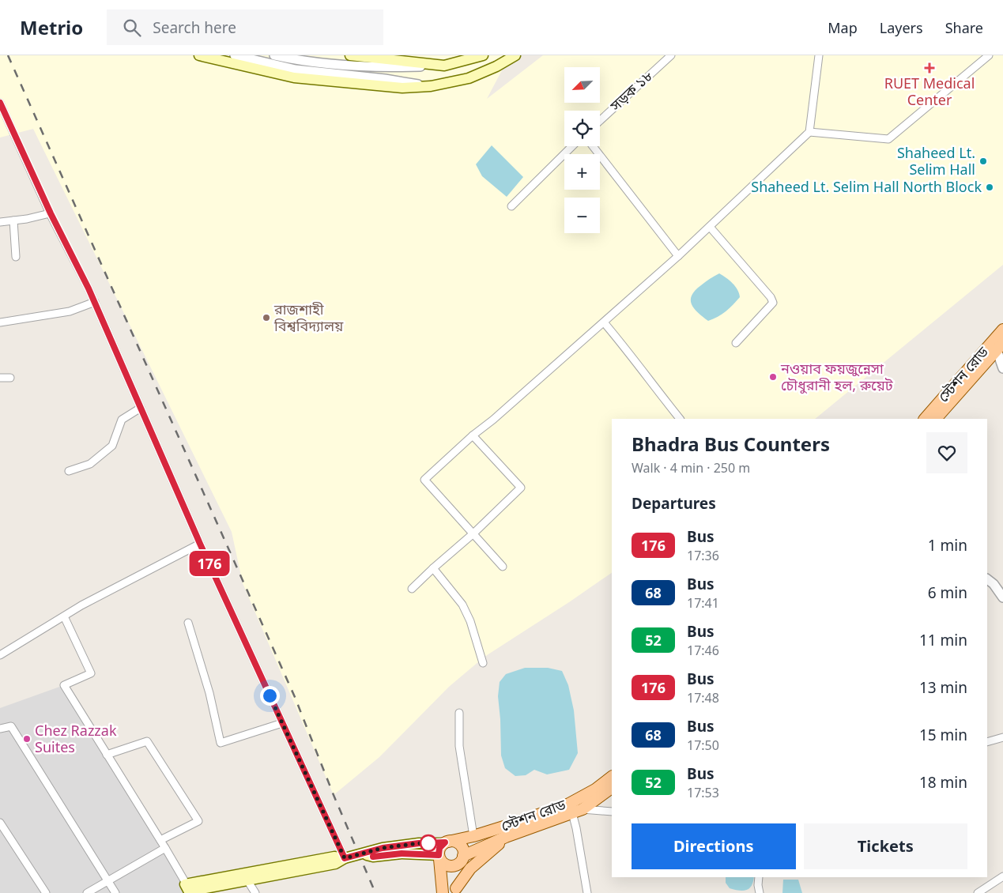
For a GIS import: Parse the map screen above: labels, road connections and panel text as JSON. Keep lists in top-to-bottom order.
{
  "streets": {
    "main road": ["স্টেশন রোড"],
    "street": ["সড়ক ১৮"]
  },
  "places": {
    "health": ["RUET Medical Center"],
    "other": [
      "Shaheed Lt. Selim Hall",
      "Shaheed Lt. Selim Hall North Block",
      "রাজশাহী বিশ্ববিদ্যালয়",
      "নওয়াব ফয়জুন্নেসা চৌধুরানী হল, রুয়েট",
      "Chez Razzak Suites"
    ]
  },
  "lines": ["bus line 176"],
  "north": "bottom left",
  "page": {
    "header": "Metrio",
    "search": "Search here",
    "nav": ["Map", "Layers", "Share"],
    "on_map": "176",
    "map_buttons": ["+", "−"],
    "heading": [
      ["Bhadra Bus Counters", "Walk · 4 min · 250 m"],
      "Departures"
    ],
    "list": [
      {
        "mark": "176",
        "name": "Bus",
        "note": "17:36",
        "value": "1 min"
      },
      {
        "mark": "68",
        "name": "Bus",
        "note": "17:41",
        "value": "6 min"
      },
      {
        "mark": "52",
        "name": "Bus",
        "note": "17:46",
        "value": "11 min"
      },
      {
        "mark": "176",
        "name": "Bus",
        "note": "17:48",
        "value": "13 min"
      },
      {
        "mark": "68",
        "name": "Bus",
        "note": "17:50",
        "value": "15 min"
      },
      {
        "mark": "52",
        "name": "Bus",
        "note": "17:53",
        "value": "18 min"
      }
    ],
    "buttons": ["Directions", "Tickets"]
  }
}
